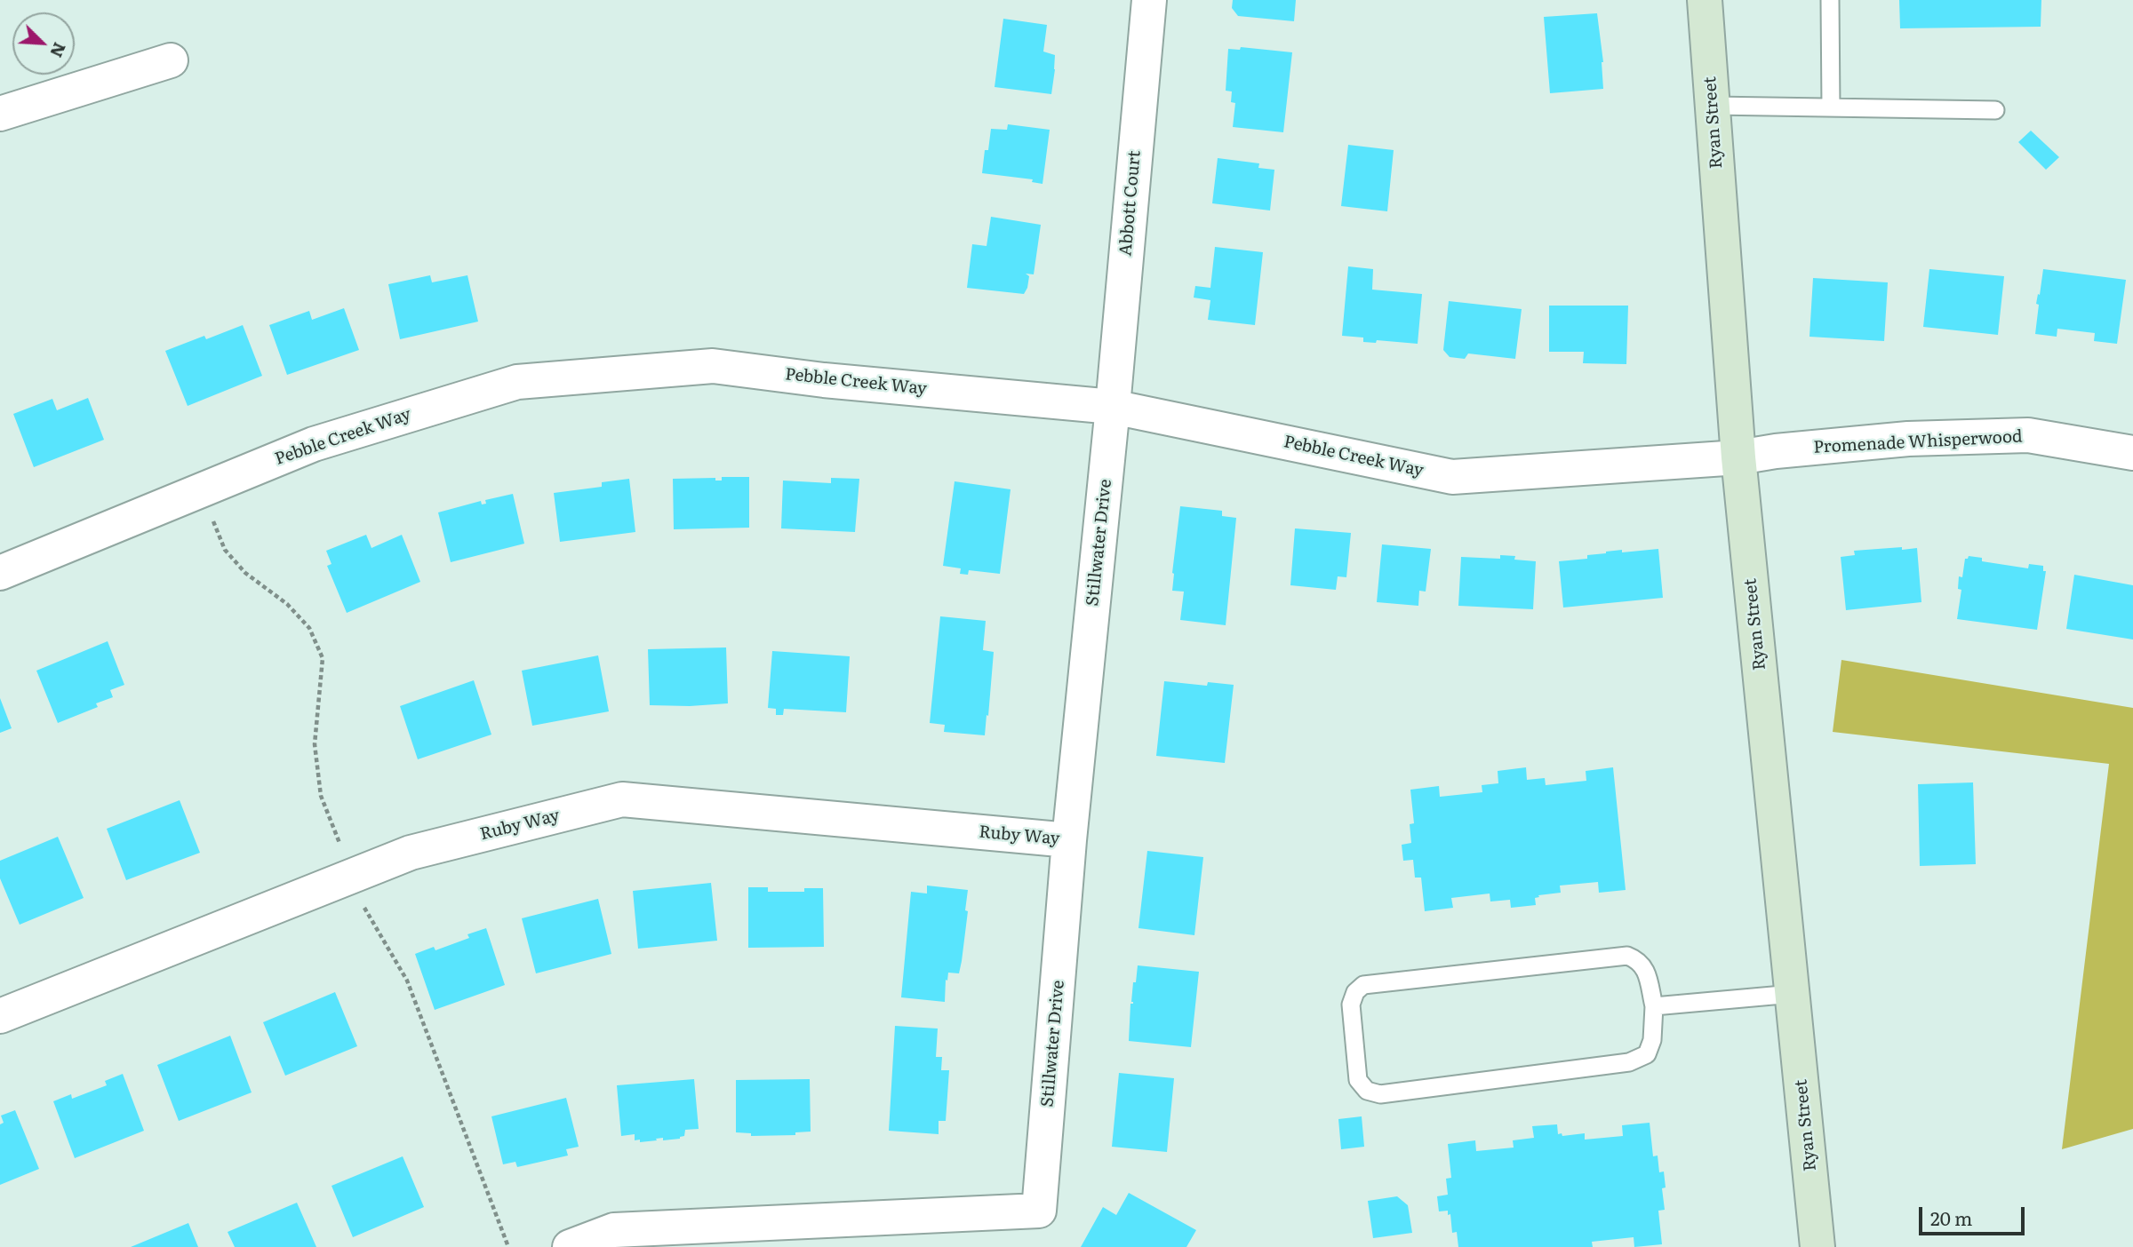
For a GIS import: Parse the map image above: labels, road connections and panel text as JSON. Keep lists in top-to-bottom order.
{
  "streets": {
    "street": [
      "Ryan Street",
      "Abbott Court",
      "Pebble Creek Way",
      "Promenade Whisperwood",
      "Stillwater Drive",
      "Ruby Way"
    ]
  },
  "crossings": [
    ["Ryan Street", "Pebble Creek Way"],
    ["Ryan Street", "Promenade Whisperwood"],
    ["Abbott Court", "Pebble Creek Way"],
    ["Abbott Court", "Stillwater Drive"],
    ["Pebble Creek Way", "Promenade Whisperwood"],
    ["Pebble Creek Way", "Stillwater Drive"],
    ["Stillwater Drive", "Ruby Way"]
  ],
  "scale_bar": "20 m",
  "north": "bottom right"
}
